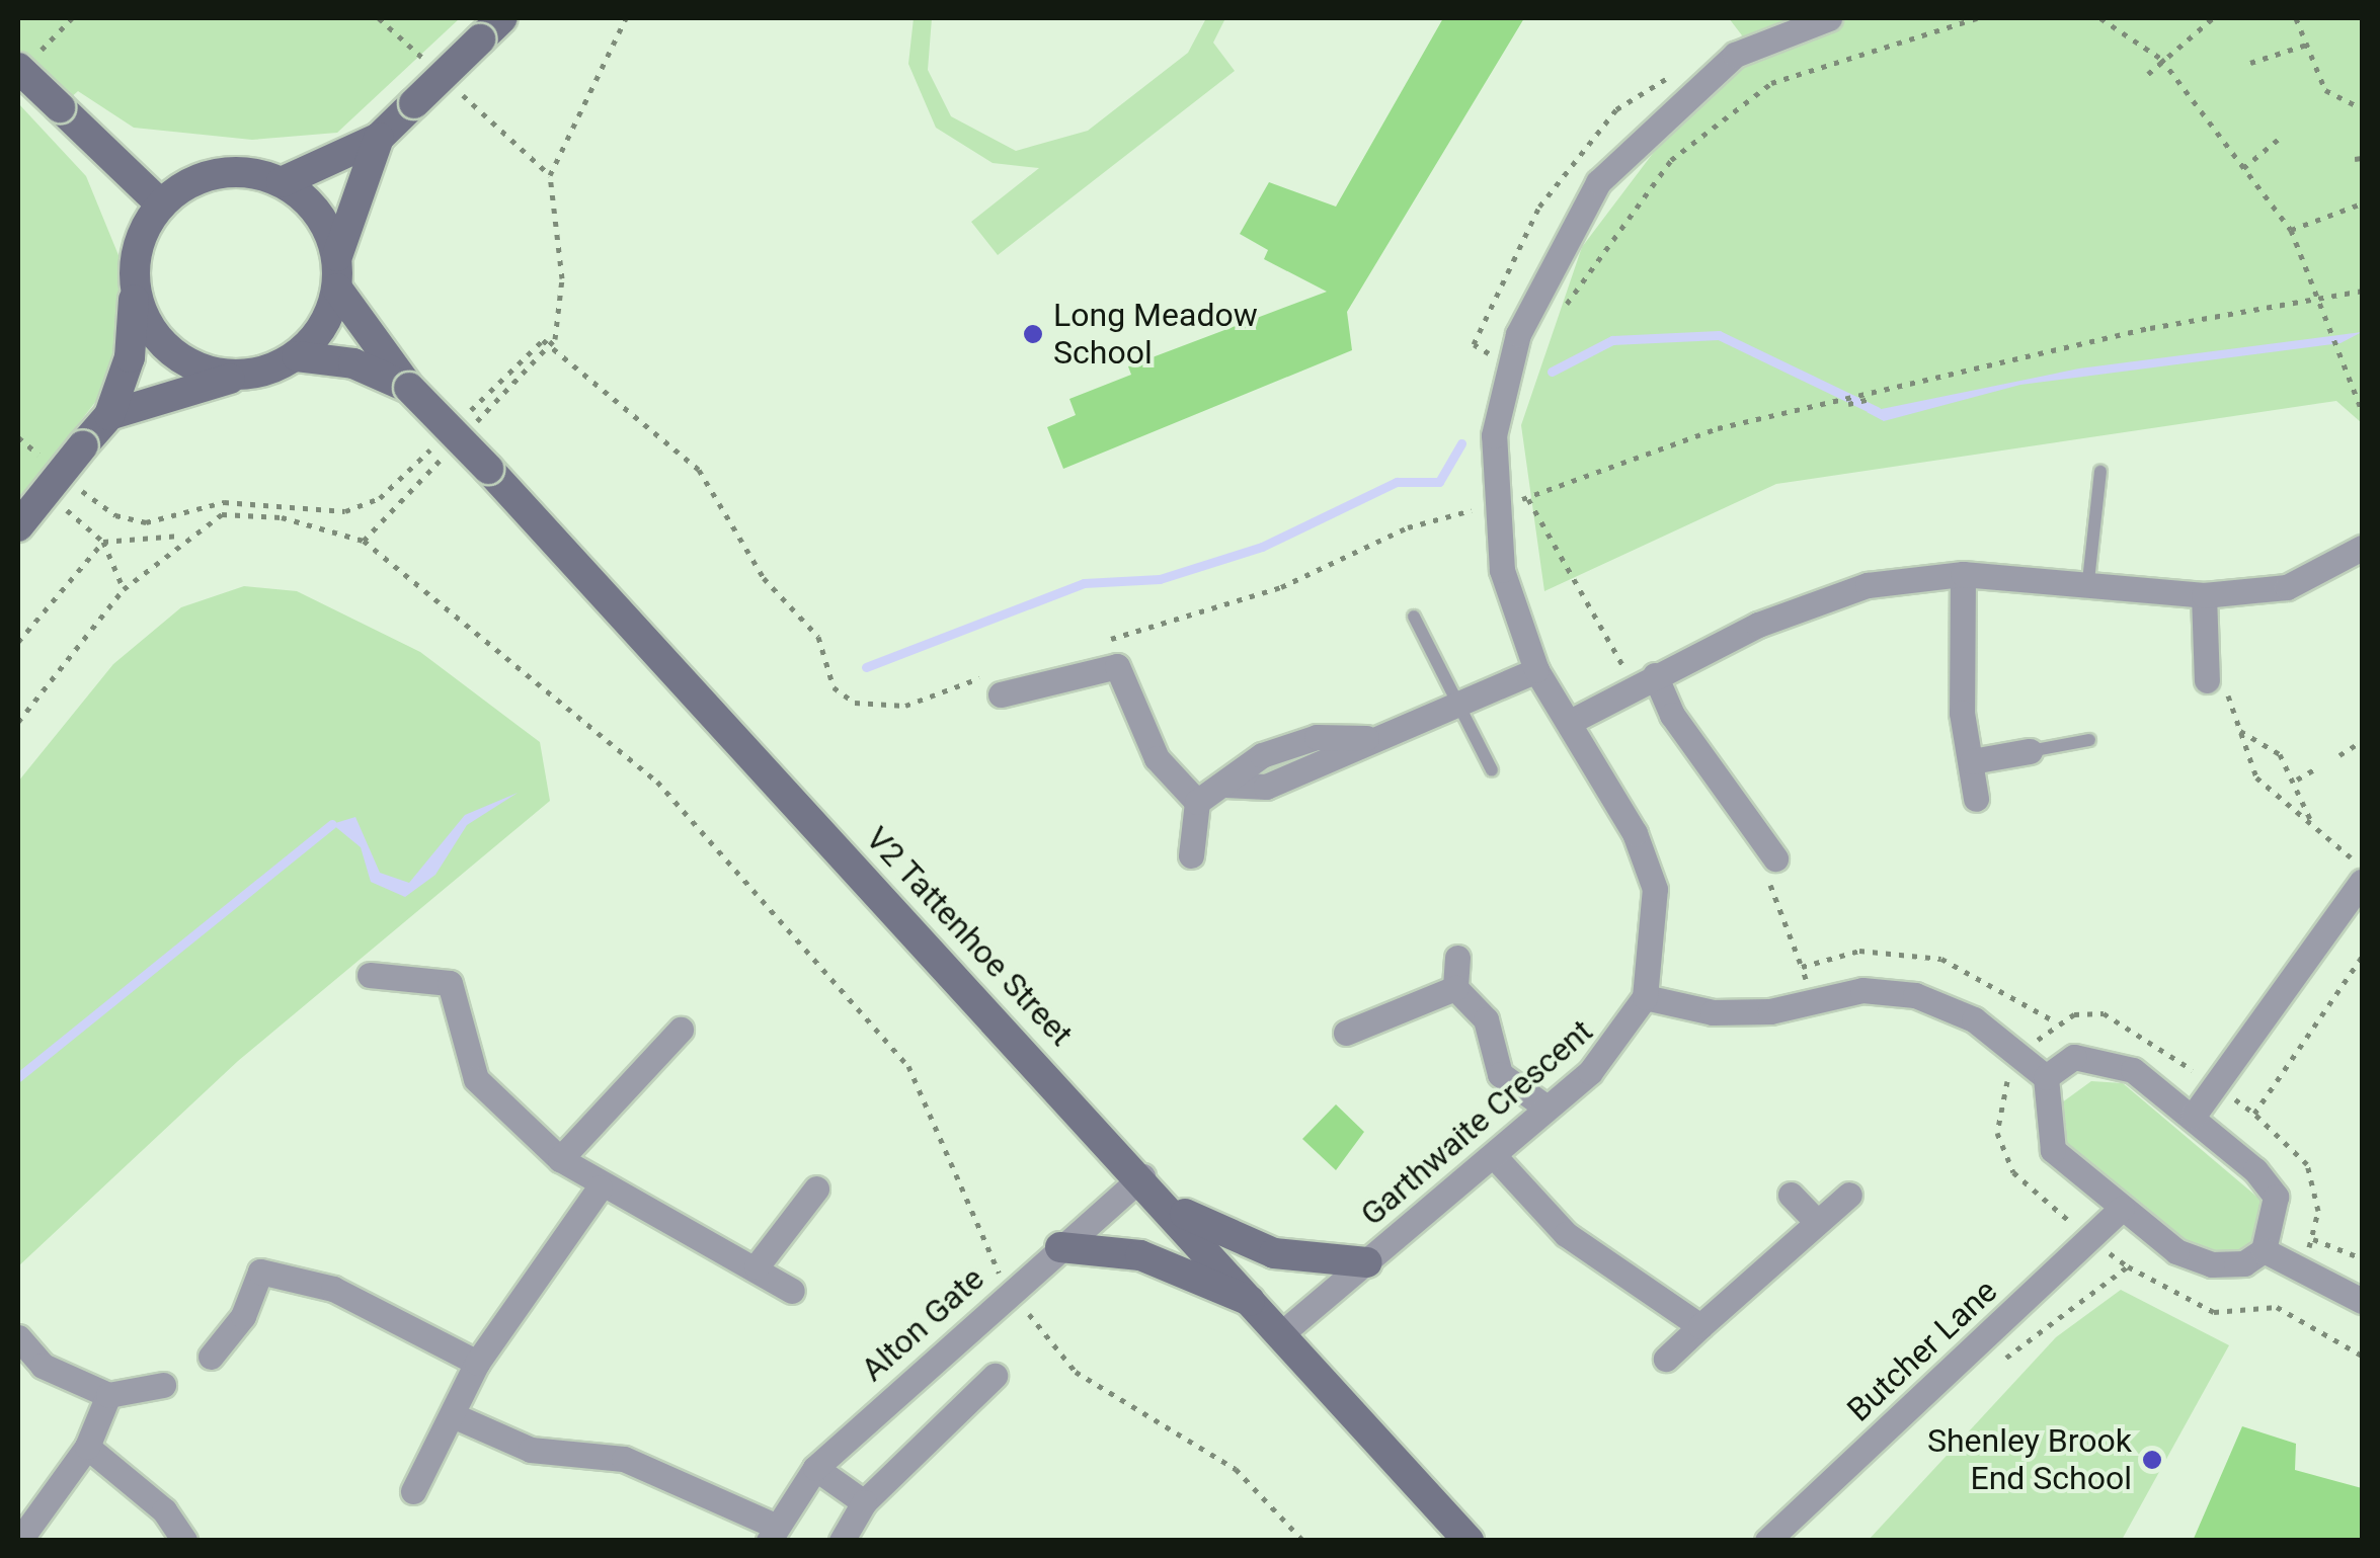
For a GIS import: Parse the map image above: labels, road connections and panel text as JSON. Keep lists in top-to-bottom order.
{
  "streets": {
    "street": [
      "V2 Tattenhoe Street",
      "Garthwaite Crescent",
      "Alton Gate",
      "Butcher Lane"
    ]
  },
  "crossings": [
    ["V2 Tattenhoe Street", "Garthwaite Crescent"],
    ["V2 Tattenhoe Street", "Alton Gate"]
  ],
  "places": ["Long Meadow School", "Shenley Brook End School"]
}
